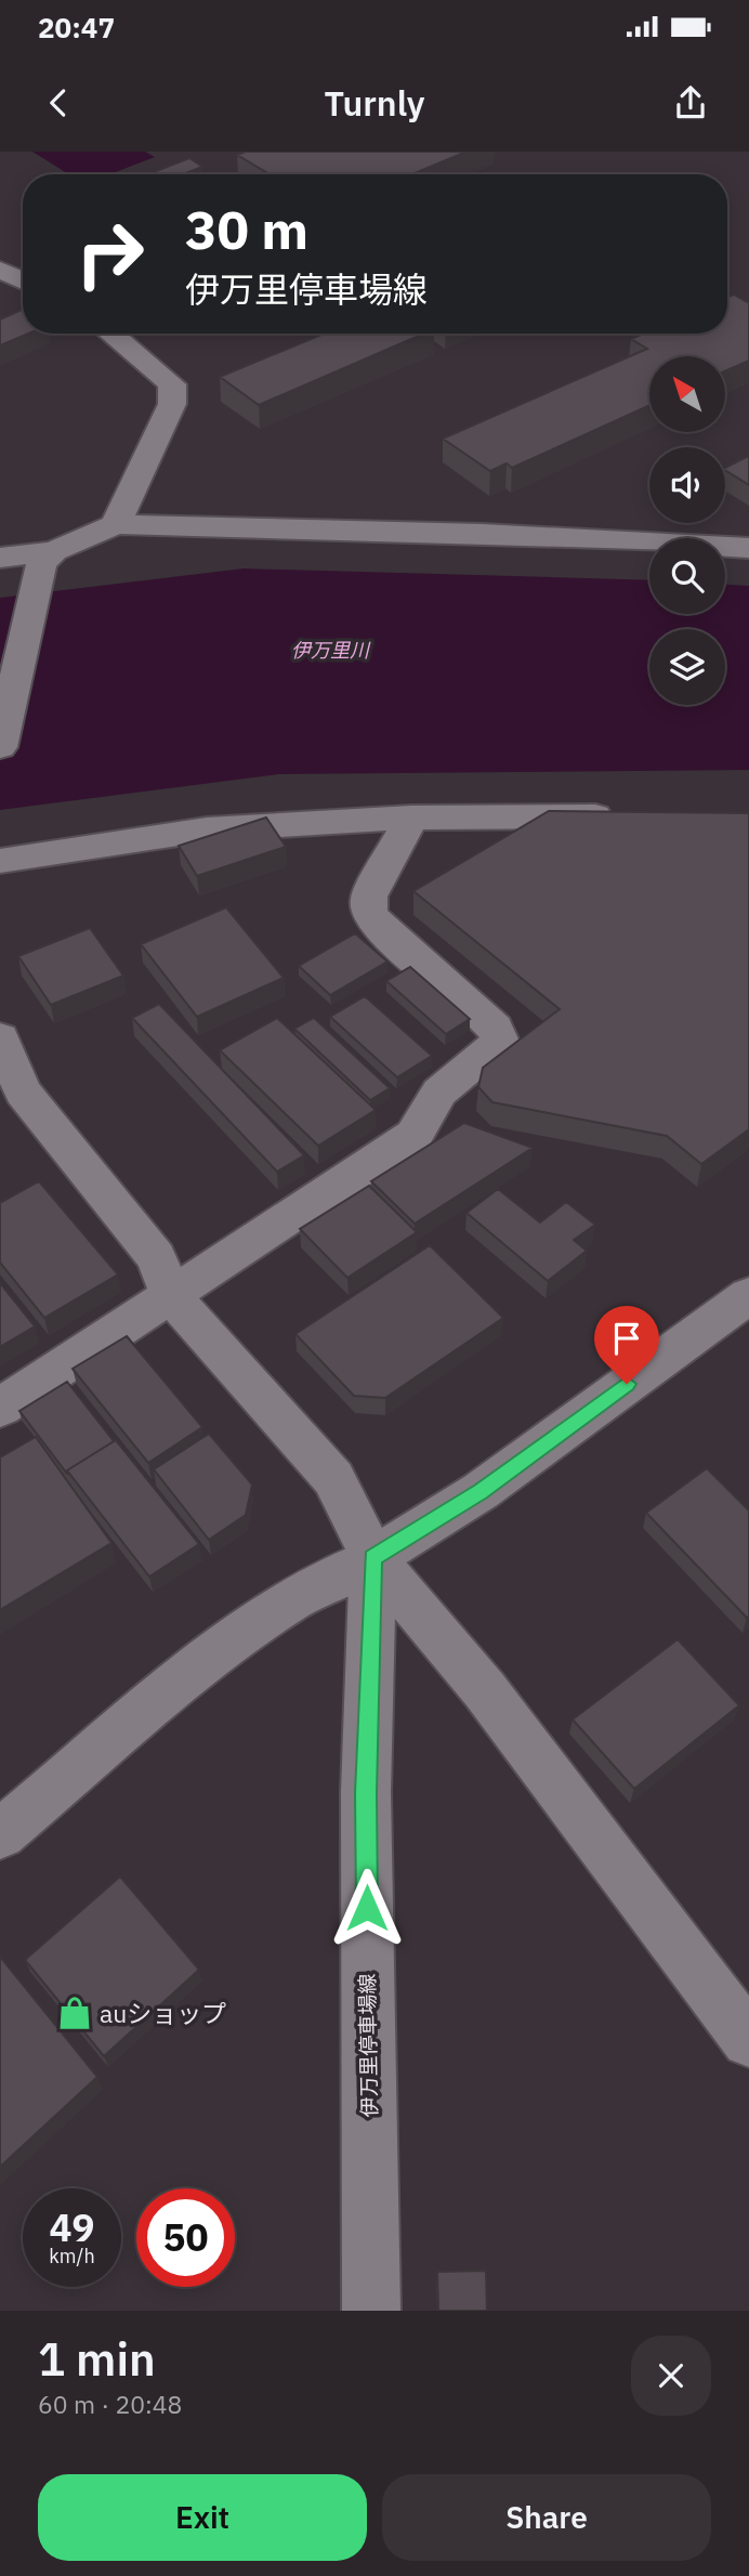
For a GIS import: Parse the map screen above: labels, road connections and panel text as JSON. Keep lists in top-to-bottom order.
{
  "streets": {
    "street": ["伊万里停車場線"]
  },
  "water": ["伊万里川"],
  "places": {
    "shop": ["auショップ"]
  },
  "north": "top left",
  "page": {
    "status": "20:47",
    "header": "Turnly",
    "turn": ["30 m", "伊万里停車場線"],
    "speed": "49 km/h",
    "limit": "50",
    "heading": ["1 min", "60 m · 20:48"],
    "buttons": ["Exit", "Share"]
  }
}
